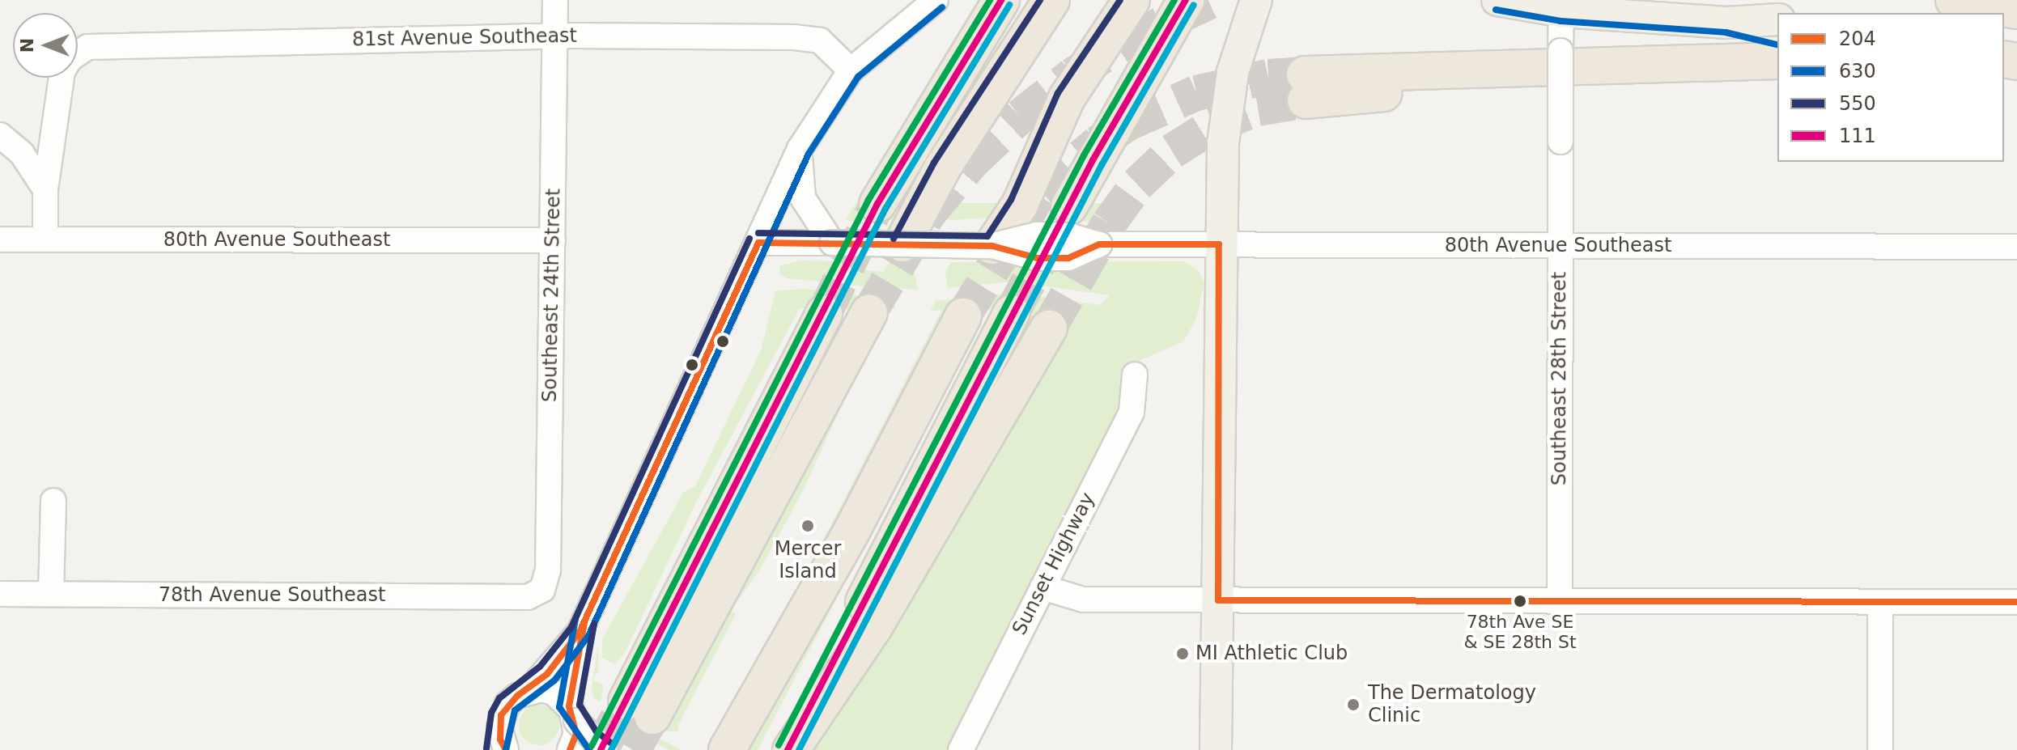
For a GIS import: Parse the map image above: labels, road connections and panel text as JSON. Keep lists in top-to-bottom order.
{
  "streets": {
    "street": [
      "81st Avenue Southeast",
      "80th Avenue Southeast",
      "Southeast 24th Street",
      "Southeast 28th Street",
      "Sunset Highway",
      "78th Avenue Southeast"
    ]
  },
  "crossings": [
    ["81st Avenue Southeast", "Southeast 24th Street"],
    ["80th Avenue Southeast", "Southeast 24th Street"],
    ["80th Avenue Southeast", "Southeast 28th Street"],
    ["Southeast 24th Street", "78th Avenue Southeast"]
  ],
  "places": [
    "Mercer Island",
    "78th Ave SE & SE 28th St",
    "MI Athletic Club",
    "The Dermatology Clinic"
  ],
  "lines": [
    "transit line 550",
    "transit line 111",
    "transit line 630",
    "transit line 204"
  ],
  "legend": [
    "204",
    "630",
    "550",
    "111"
  ],
  "north": "left"
}
